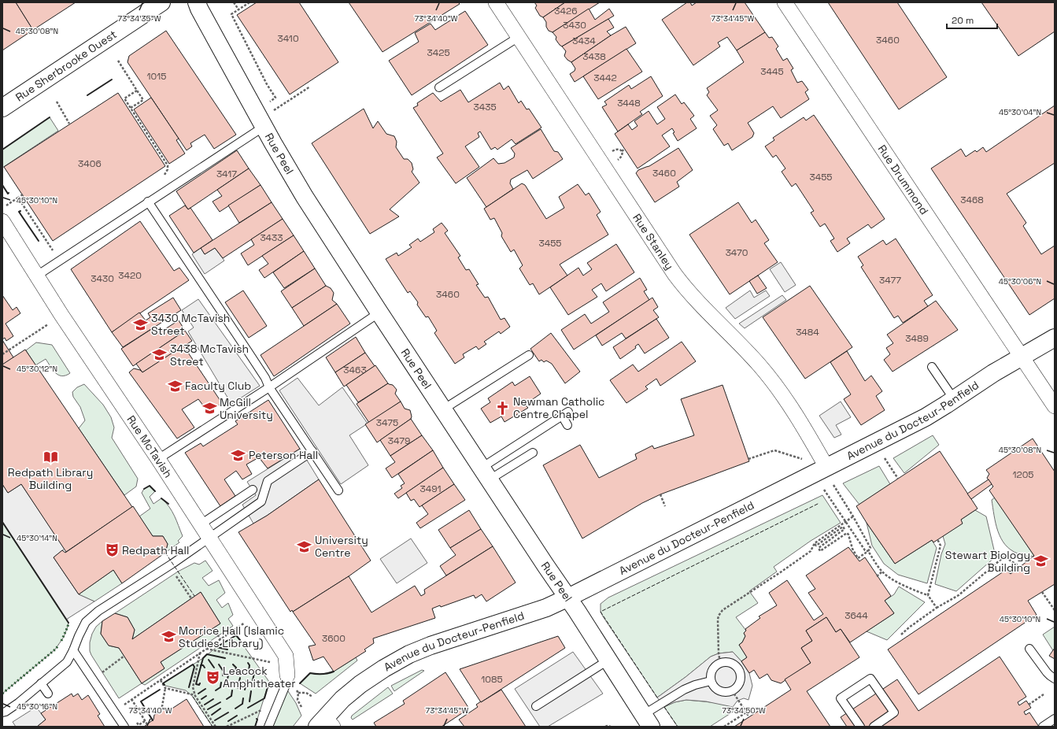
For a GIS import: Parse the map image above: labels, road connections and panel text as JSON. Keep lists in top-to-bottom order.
{
  "streets": {
    "main road": ["Rue Sherbrooke Ouest", "Rue Peel", "Avenue du Docteur-Penfield"],
    "street": ["Rue Drummond", "Rue Stanley", "Rue McTavish"]
  },
  "crossings": [
    ["Rue Peel", "Avenue du Docteur-Penfield"],
    ["Rue Drummond", "Avenue du Docteur-Penfield"],
    ["Rue Stanley", "Avenue du Docteur-Penfield"]
  ],
  "places": {
    "school or university": [
      "3430 McTavish Street",
      "3438 McTavish Street",
      "Faculty Club",
      "McGill University",
      "Peterson Hall",
      "University Centre",
      "Stewart Biology Building",
      "Morrice Hall (Islamic Studies Library)"
    ],
    "church": ["Newman Catholic Centre Chapel"],
    "library": ["Redpath Library Building"],
    "theatre": ["Redpath Hall", "Leacock Amphitheater"]
  },
  "house_numbers": [
    "3426",
    "3430",
    "3410",
    "3460",
    "3434",
    "3425",
    "3438",
    "3445",
    "1015",
    "3442",
    "3448",
    "3435",
    "3406",
    "3460",
    "3417",
    "3455",
    "3468",
    "3433",
    "3455",
    "3470",
    "3420",
    "3430",
    "3477",
    "3460",
    "3484",
    "3489",
    "3463",
    "3475",
    "3479",
    "1205",
    "3491",
    "3644",
    "3600",
    "1085"
  ],
  "scale_bar": "20 m",
  "coordinates": [
    "73°34'35\"W",
    "73°34'40\"W",
    "73°34'45\"W",
    "45°30'08\"N",
    "45°30'04\"N",
    "45°30'10\"N",
    "45°30'06\"N",
    "45°30'12\"N",
    "45°30'14\"N",
    "45°30'16\"N",
    "73°34'50\"W"
  ]
}
